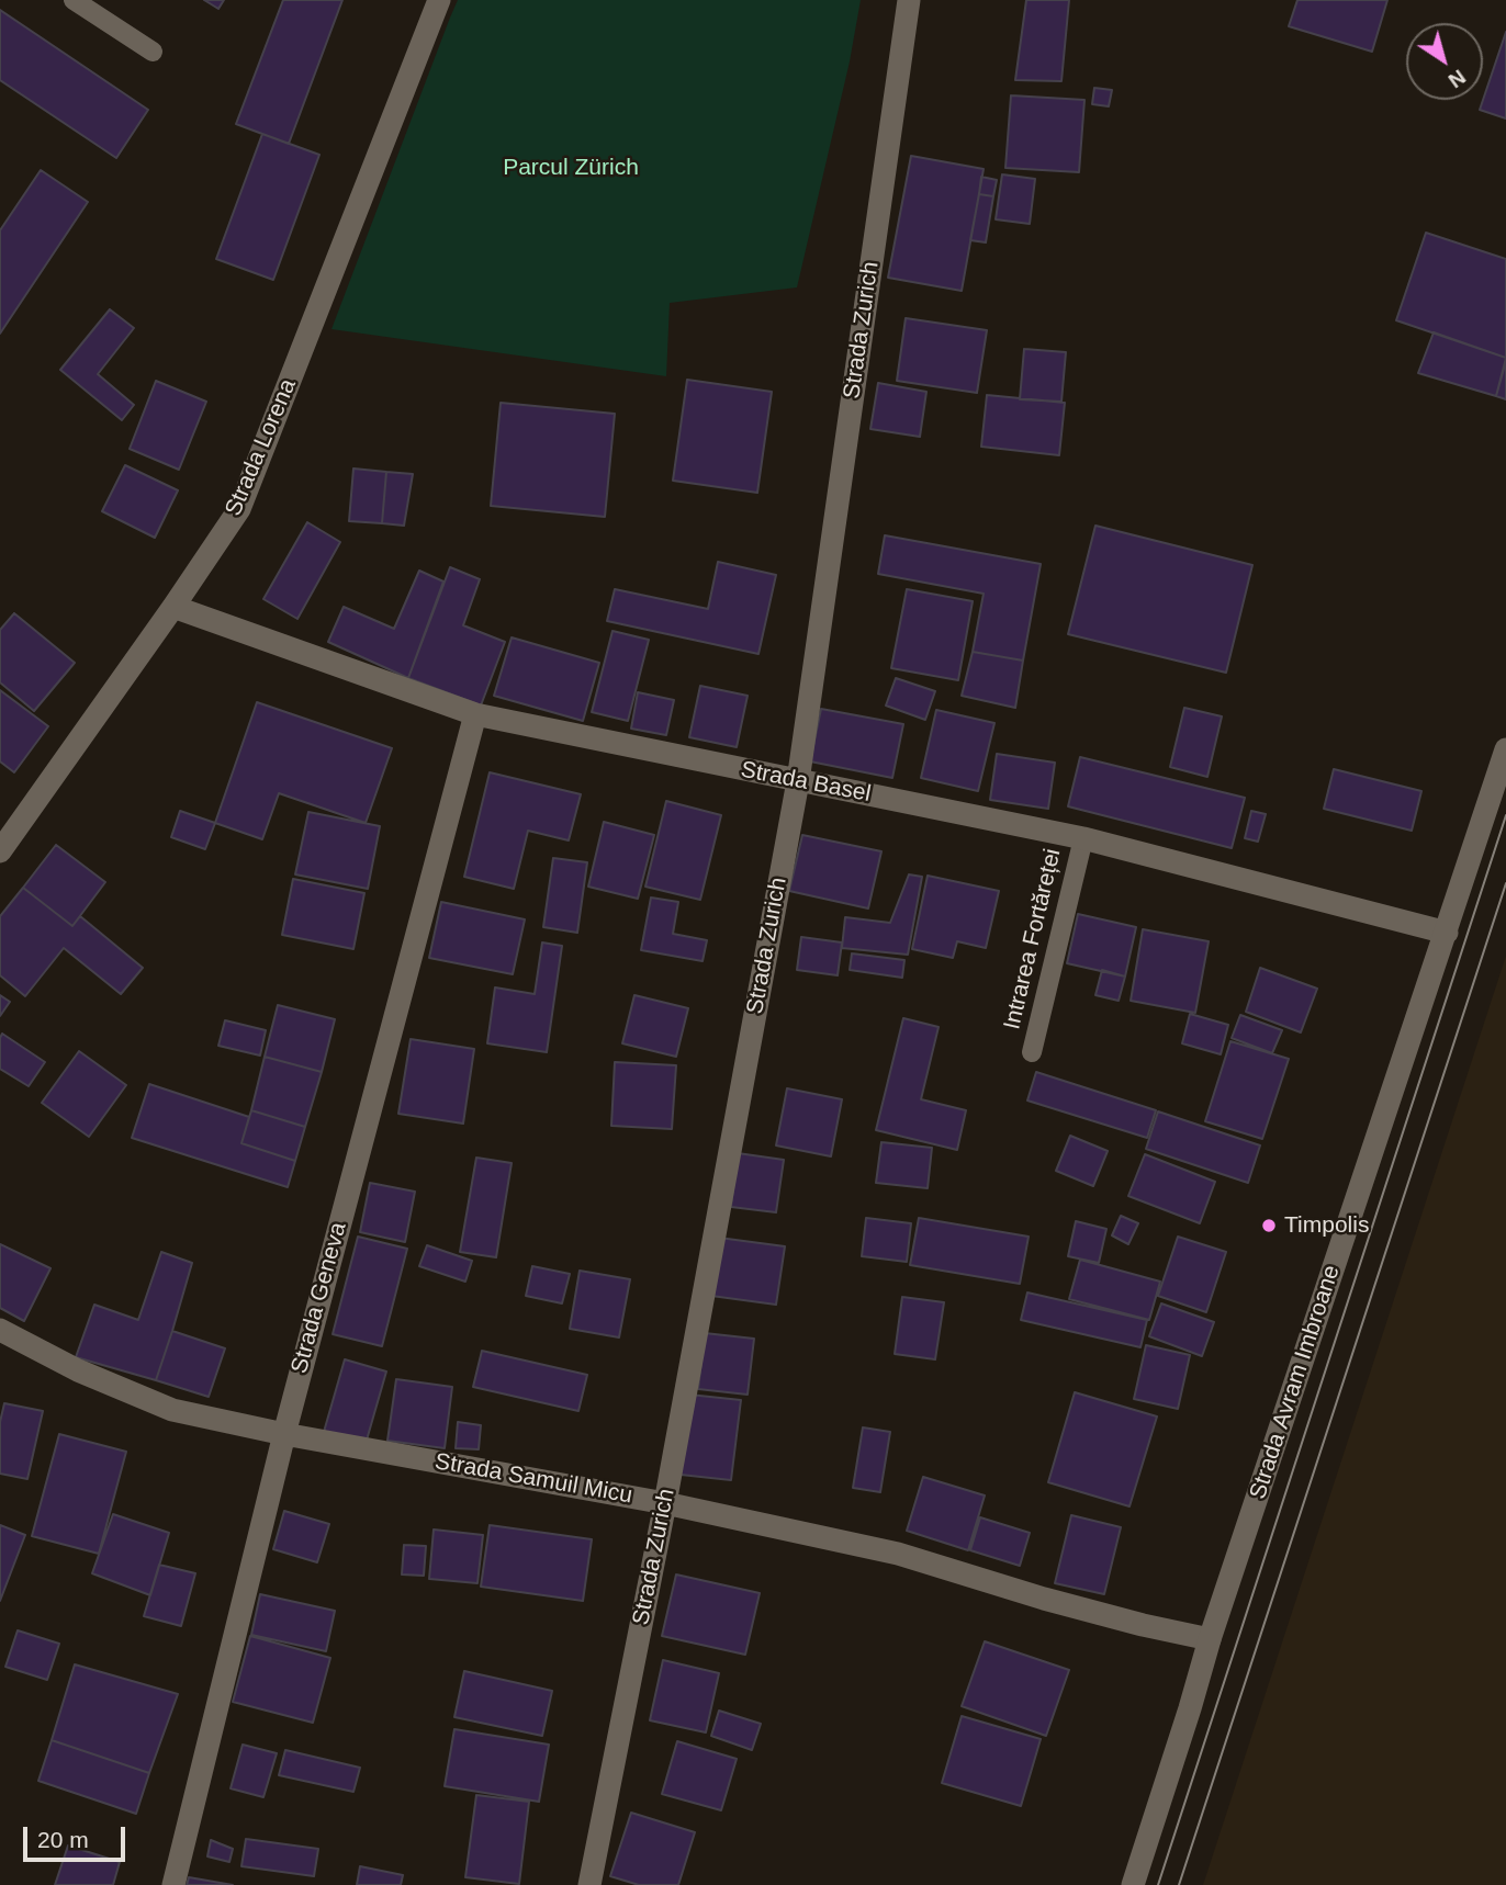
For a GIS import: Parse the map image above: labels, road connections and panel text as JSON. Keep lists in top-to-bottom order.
{
  "streets": {
    "street": [
      "Strada Zurich",
      "Strada Lorena",
      "Strada Basel",
      "Strada Geneva",
      "Strada Avram Imbroane",
      "Strada Samuil Micu"
    ],
    "lane": ["Intrarea Fortăreței"]
  },
  "crossings": [
    ["Strada Zurich", "Strada Basel"],
    ["Strada Zurich", "Strada Samuil Micu"],
    ["Strada Lorena", "Strada Basel"],
    ["Strada Basel", "Intrarea Fortăreței"],
    ["Strada Basel", "Strada Geneva"],
    ["Strada Basel", "Strada Avram Imbroane"],
    ["Strada Geneva", "Strada Samuil Micu"],
    ["Strada Avram Imbroane", "Strada Samuil Micu"]
  ],
  "parks": ["Parcul Zürich"],
  "places": ["Timpolis"],
  "scale_bar": "20 m",
  "north": "bottom right"
}
